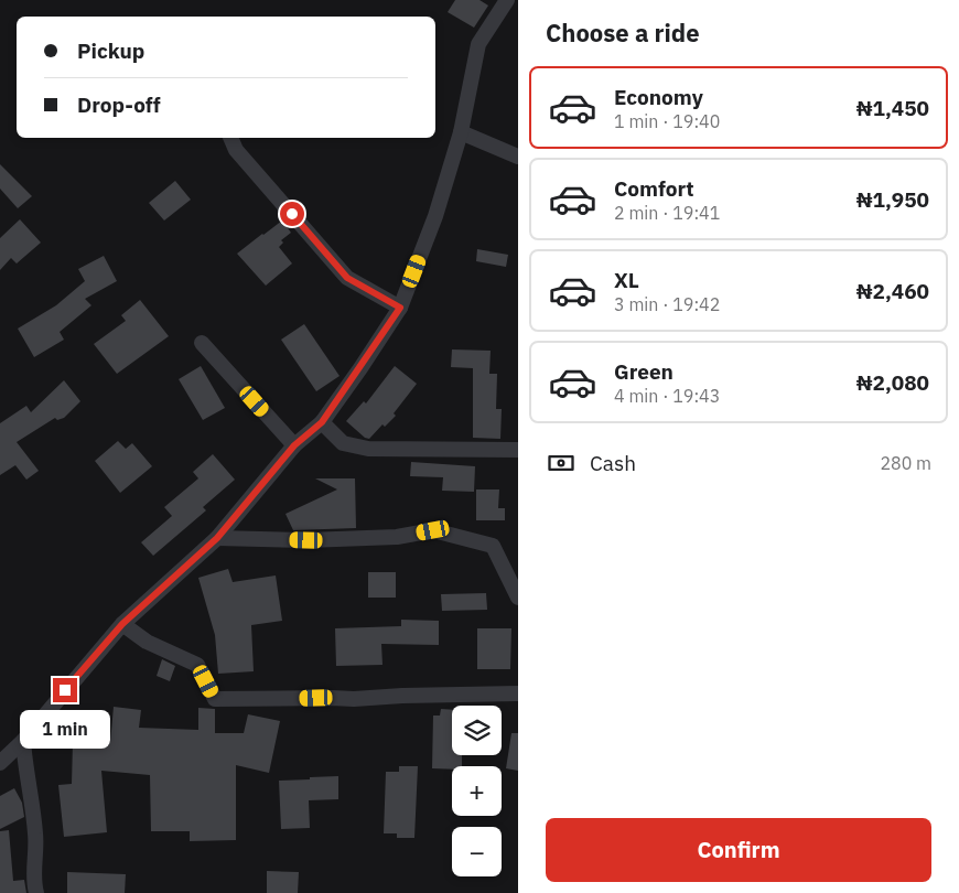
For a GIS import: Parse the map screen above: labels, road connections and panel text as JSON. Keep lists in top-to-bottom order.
{
  "page": {
    "heading": "Choose a ride",
    "banner": ["Pickup", "Drop-off"],
    "list": [
      {
        "name": "Economy",
        "note": "1 min · 19:40",
        "value": "₦1,450"
      },
      {
        "name": "Comfort",
        "note": "2 min · 19:41",
        "value": "₦1,950"
      },
      {
        "name": "XL",
        "note": "3 min · 19:42",
        "value": "₦2,460"
      },
      {
        "name": "Green",
        "note": "4 min · 19:43",
        "value": "₦2,080"
      }
    ],
    "pay": ["Cash", "280 m"],
    "map_buttons": ["+", "−"],
    "bubble": "1 min",
    "buttons": "Confirm"
  }
}
